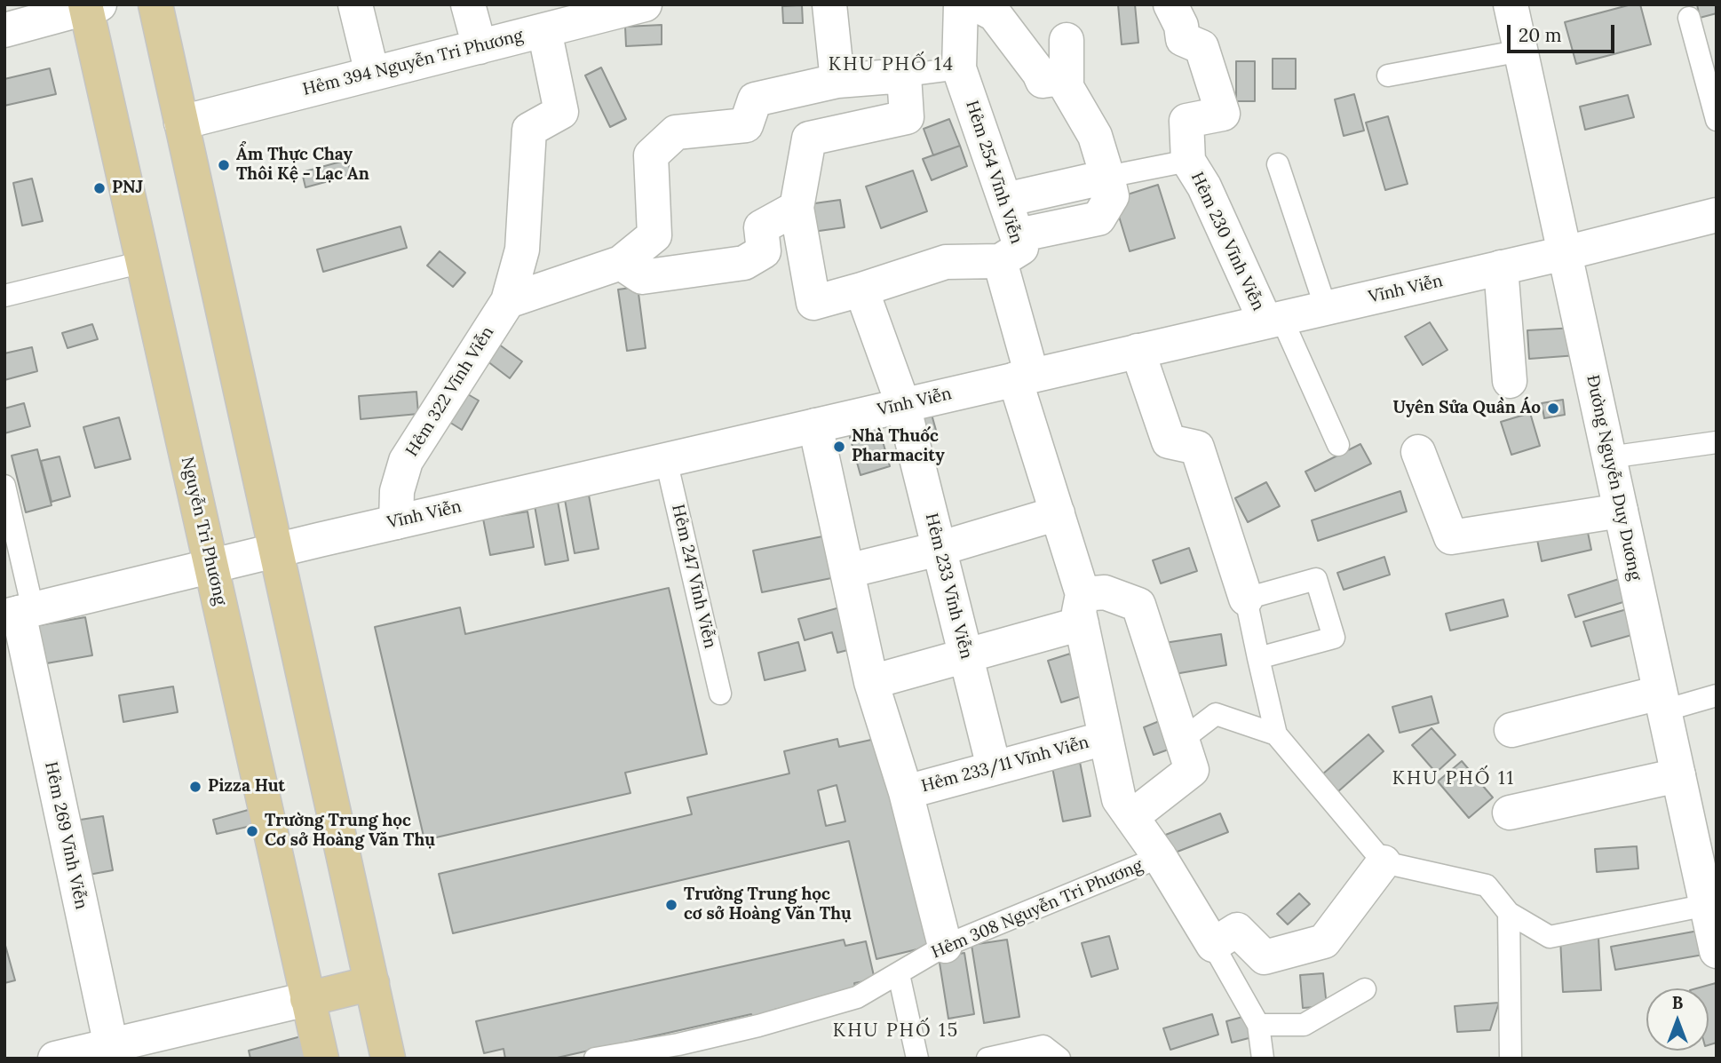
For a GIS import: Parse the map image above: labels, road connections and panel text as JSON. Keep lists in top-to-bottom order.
{
  "streets": {
    "main road": ["Nguyễn Tri Phương"],
    "street": [
      "Hẻm 394 Nguyễn Tri Phương",
      "Hẻm 254 Vĩnh Viễn",
      "Hẻm 230 Vĩnh Viễn",
      "Vĩnh Viễn",
      "Hẻm 322 Vĩnh Viễn",
      "Đường Nguyễn Duy Dương",
      "Hẻm 233 Vĩnh Viễn",
      "Hẻm 233/11 Vĩnh Viễn",
      "Hẻm 269 Vĩnh Viễn"
    ],
    "lane": ["Hẻm 247 Vĩnh Viễn", "Hẻm 308 Nguyễn Tri Phương"]
  },
  "crossings": [
    ["Hẻm 394 Nguyễn Tri Phương", "Hẻm 322 Vĩnh Viễn"],
    ["Hẻm 254 Vĩnh Viễn", "Vĩnh Viễn"],
    ["Hẻm 254 Vĩnh Viễn", "Hẻm 233/11 Vĩnh Viễn"],
    ["Hẻm 254 Vĩnh Viễn", "Hẻm 308 Nguyễn Tri Phương"],
    ["Hẻm 230 Vĩnh Viễn", "Vĩnh Viễn"],
    ["Vĩnh Viễn", "Hẻm 322 Vĩnh Viễn"],
    ["Vĩnh Viễn", "Đường Nguyễn Duy Dương"],
    ["Vĩnh Viễn", "Nguyễn Tri Phương"],
    ["Vĩnh Viễn", "Hẻm 247 Vĩnh Viễn"],
    ["Vĩnh Viễn", "Hẻm 233 Vĩnh Viễn"],
    ["Vĩnh Viễn", "Hẻm 269 Vĩnh Viễn"],
    ["Hẻm 233 Vĩnh Viễn", "Hẻm 233/11 Vĩnh Viễn"]
  ],
  "districts": ["KHU PHỐ 14", "KHU PHỐ 11", "KHU PHỐ 15"],
  "places": [
    "Ẩm Thực Chay Thôi Kệ - Lạc An",
    "PNJ",
    "Uyên Sửa Quần Áo",
    "Nhà Thuốc Pharmacity",
    "Pizza Hut",
    "Trường Trung học Cơ sở Hoàng Văn Thụ",
    "Trường Trung học cơ sở Hoàng Văn Thụ"
  ],
  "scale_bar": "20 m",
  "north": "top"
}
